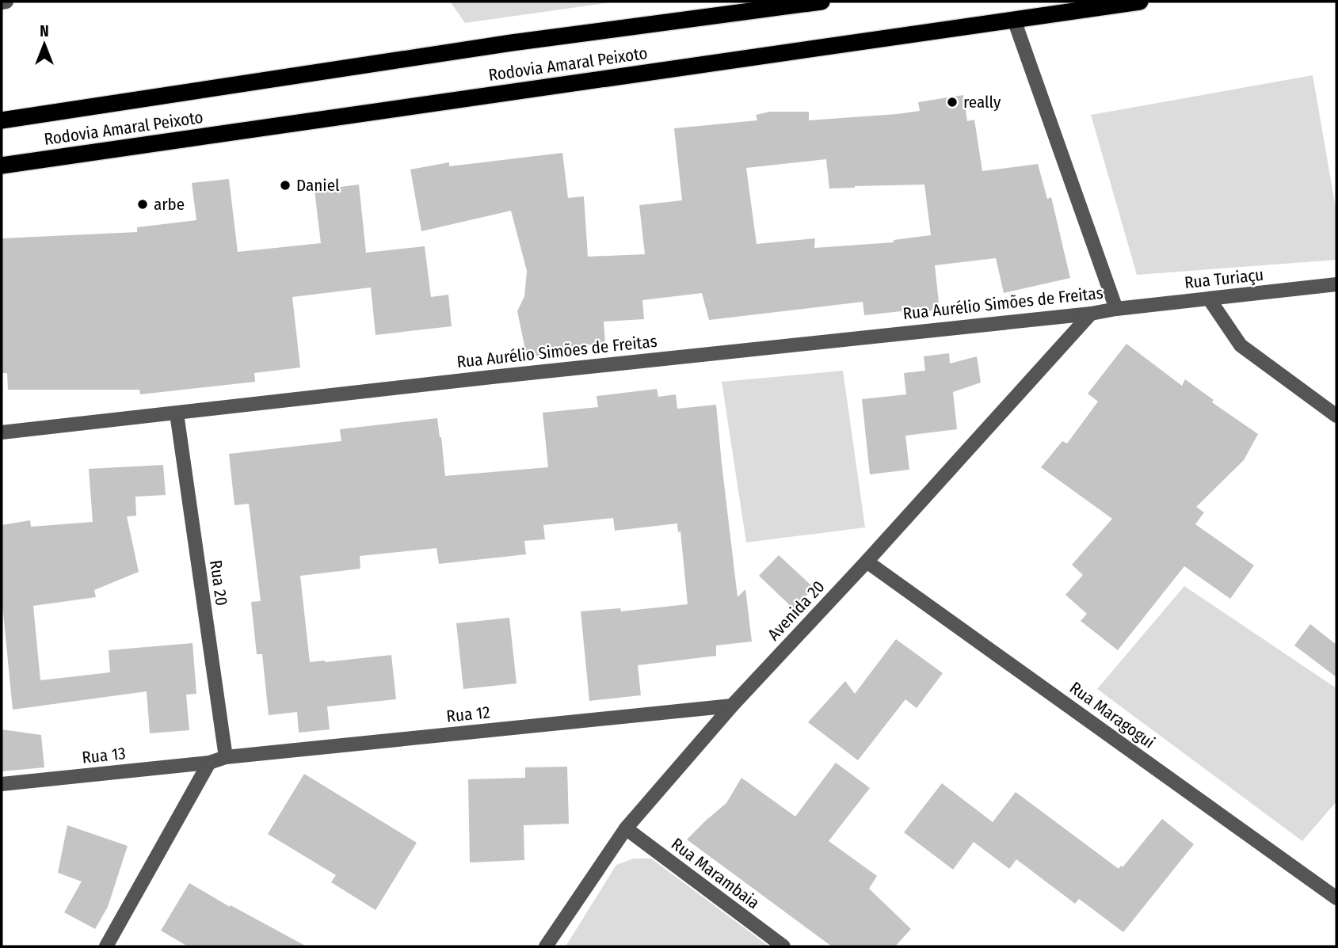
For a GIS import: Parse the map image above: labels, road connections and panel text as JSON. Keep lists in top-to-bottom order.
{
  "streets": {
    "highway": ["Rodovia Amaral Peixoto"],
    "street": [
      "Rua Turiaçu",
      "Rua Aurélio Simões de Freitas",
      "Rua 20",
      "Avenida 20",
      "Rua 12",
      "Rua Maragogui",
      "Rua 13",
      "Rua Marambaia"
    ]
  },
  "crossings": [
    ["Rua Turiaçu", "Rua Aurélio Simões de Freitas"],
    ["Rua Aurélio Simões de Freitas", "Rua 20"],
    ["Rua Aurélio Simões de Freitas", "Avenida 20"],
    ["Rua 20", "Rua 12"],
    ["Avenida 20", "Rua 12"],
    ["Avenida 20", "Rua Maragogui"],
    ["Avenida 20", "Rua Marambaia"],
    ["Rua 12", "Rua 13"]
  ],
  "places": ["really", "Daniel", "arbe"],
  "north": "top"
}
